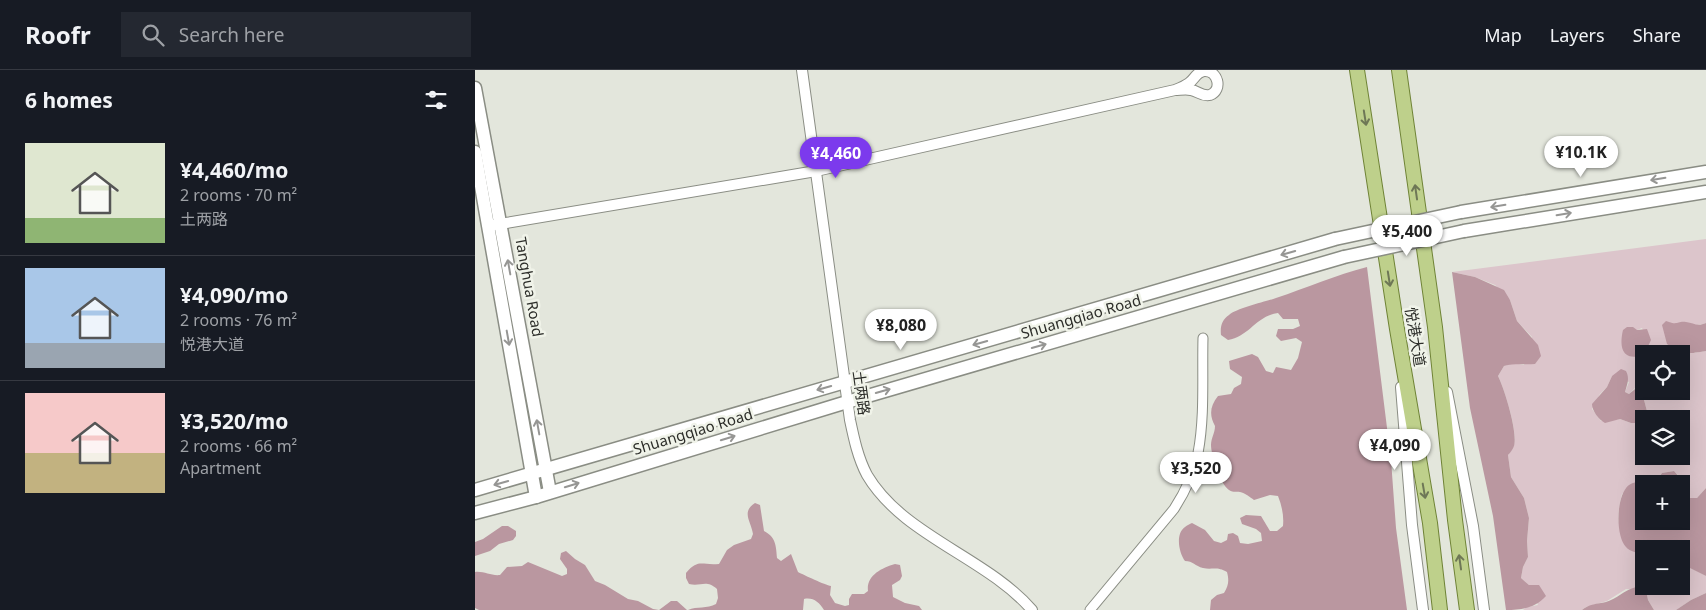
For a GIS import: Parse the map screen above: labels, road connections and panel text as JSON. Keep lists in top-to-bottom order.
{
  "streets": {
    "main road": ["Tanghua Road", "Shuangqiao Road", "悦港大道"],
    "street": ["土两路"]
  },
  "crossings": [
    ["Tanghua Road", "Shuangqiao Road"],
    ["Shuangqiao Road", "土两路"]
  ],
  "page": {
    "header": "Roofr",
    "search": "Search here",
    "nav": ["Map", "Layers", "Share"],
    "heading": "6 homes",
    "list": [
      {
        "name": "¥4,460/mo",
        "note": "2 rooms · 70 m² · 土两路"
      },
      {
        "name": "¥4,090/mo",
        "note": "2 rooms · 76 m² · 悦港大道"
      },
      {
        "name": "¥3,520/mo",
        "note": "2 rooms · 66 m² · Apartment"
      }
    ],
    "price": [
      "¥10.1K",
      "¥4,460",
      "¥5,400",
      "¥8,080",
      "¥4,090",
      "¥3,520"
    ],
    "map_buttons": ["+", "−"]
  }
}
